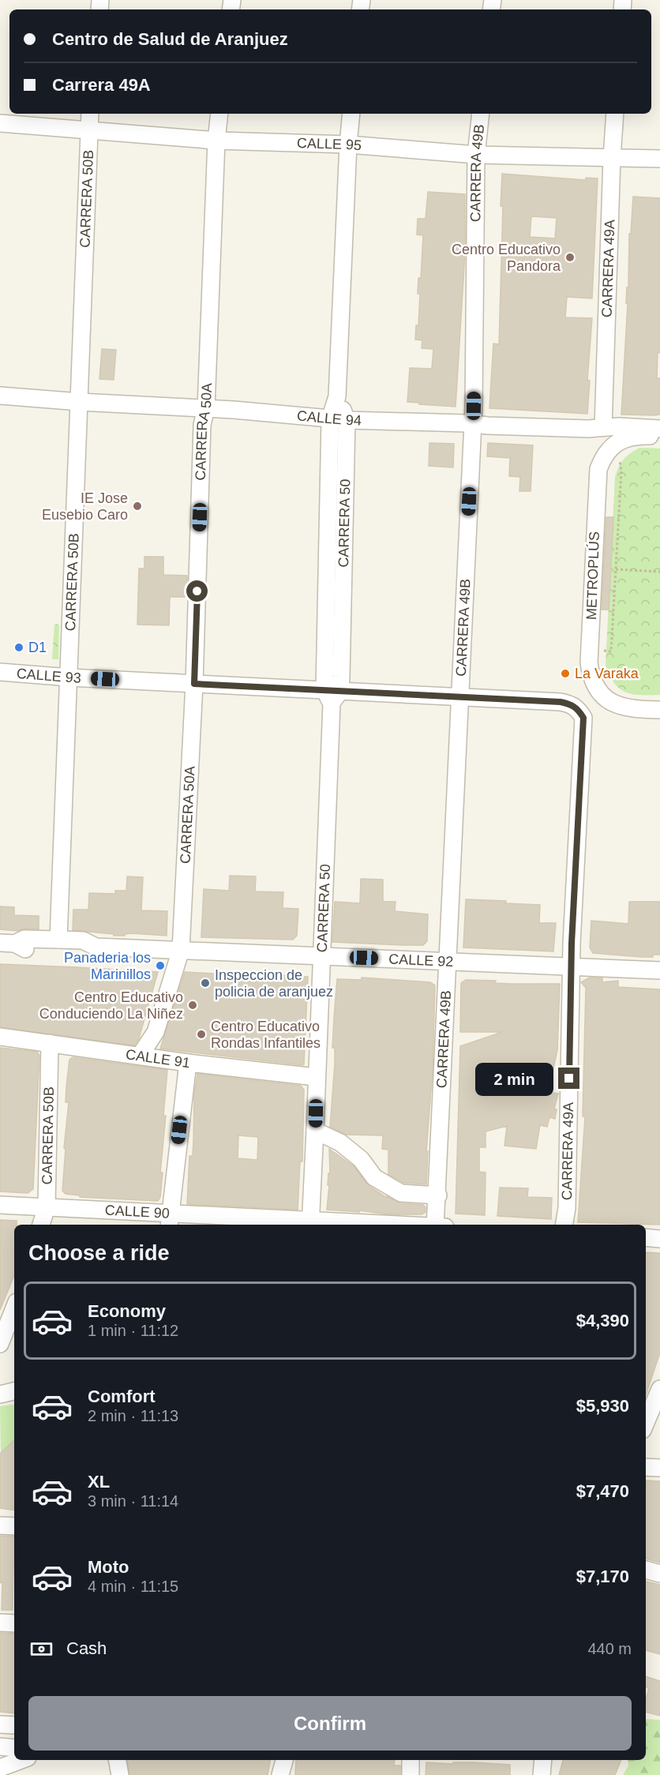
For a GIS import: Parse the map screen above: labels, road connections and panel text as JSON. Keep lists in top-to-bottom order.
{
  "streets": {
    "street": [
      "CALLE 95",
      "CARRERA 49B",
      "CARRERA 50B",
      "CARRERA 49A",
      "CALLE 94",
      "CARRERA 50A",
      "CARRERA 50",
      "METROPLÚS",
      "CALLE 93",
      "CALLE 92",
      "CALLE 91",
      "CALLE 90"
    ]
  },
  "crossings": [
    ["CALLE 95", "CARRERA 49B"],
    ["CALLE 95", "CARRERA 50B"],
    ["CALLE 95", "CARRERA 49A"],
    ["CALLE 95", "CARRERA 50A"],
    ["CALLE 95", "CARRERA 50"],
    ["CARRERA 49B", "CALLE 94"],
    ["CARRERA 49B", "CALLE 93"],
    ["CARRERA 49B", "CALLE 92"],
    ["CARRERA 50B", "CALLE 94"],
    ["CARRERA 50B", "CALLE 93"],
    ["CARRERA 50B", "CALLE 92"],
    ["CARRERA 50B", "CALLE 91"],
    ["CARRERA 50B", "CALLE 90"],
    ["CARRERA 49A", "CALLE 94"],
    ["CARRERA 49A", "CALLE 93"],
    ["CARRERA 49A", "CALLE 92"],
    ["CALLE 94", "CARRERA 50A"],
    ["CALLE 94", "CARRERA 50"],
    ["CARRERA 50A", "CALLE 93"],
    ["CARRERA 50A", "CALLE 92"],
    ["CARRERA 50A", "CALLE 91"],
    ["CARRERA 50", "CALLE 93"],
    ["CARRERA 50", "CALLE 92"],
    ["CARRERA 50", "CALLE 91"],
    ["CARRERA 50", "CALLE 90"]
  ],
  "places": [
    "Centro Educativo Pandora",
    "IE Jose Eusebio Caro",
    "D1",
    "La Varaka",
    "Panaderia los Marinillos",
    "Inspeccion de policia de aranjuez",
    "Centro Educativo Conduciendo La Niñez",
    "Centro Educativo Rondas Infantiles"
  ],
  "page": {
    "banner": ["Centro de Salud de Aranjuez", "Carrera 49A"],
    "bubble": "2 min",
    "heading": "Choose a ride",
    "list": [
      {
        "name": "Economy",
        "note": "1 min · 11:12",
        "value": "$4,390"
      },
      {
        "name": "Comfort",
        "note": "2 min · 11:13",
        "value": "$5,930"
      },
      {
        "name": "XL",
        "note": "3 min · 11:14",
        "value": "$7,470"
      },
      {
        "name": "Moto",
        "note": "4 min · 11:15",
        "value": "$7,170"
      }
    ],
    "pay": ["Cash", "440 m"],
    "buttons": "Confirm"
  }
}
